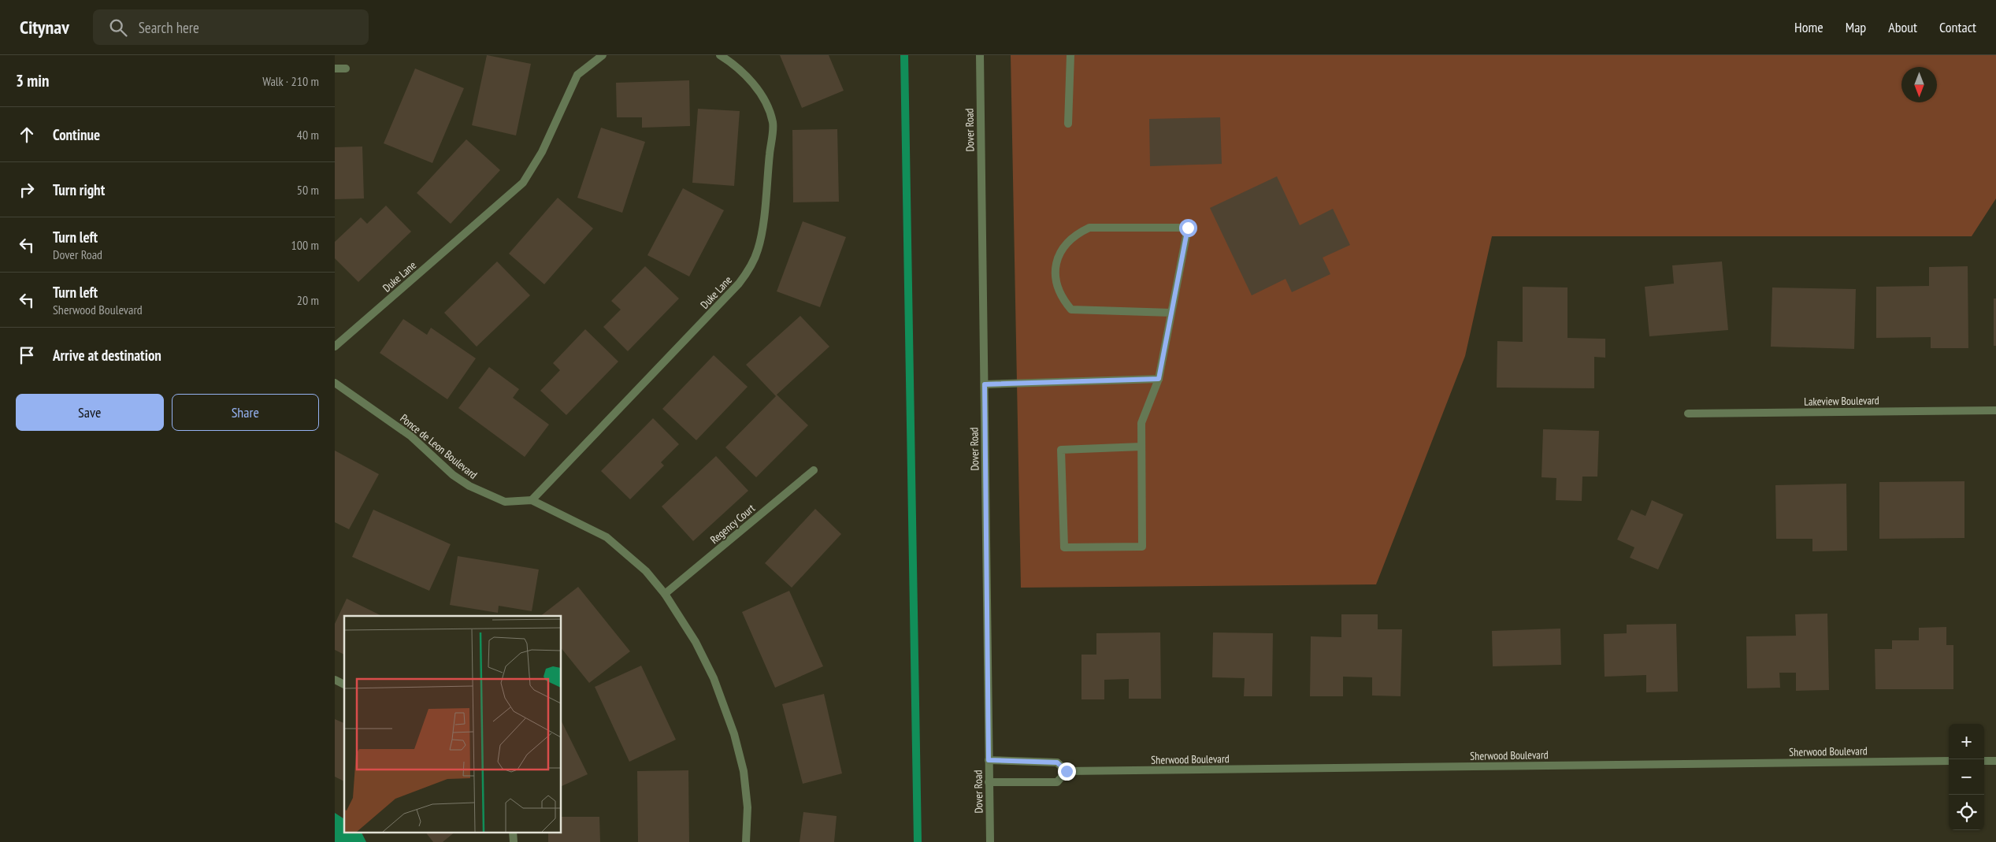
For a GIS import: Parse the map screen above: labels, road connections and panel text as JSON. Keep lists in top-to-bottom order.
{
  "streets": {
    "street": [
      "Dover Road",
      "Duke Lane",
      "Lakeview Boulevard",
      "Ponce de Leon Boulevard",
      "Regency Court",
      "Sherwood Boulevard"
    ]
  },
  "crossings": [
    ["Dover Road", "Sherwood Boulevard"],
    ["Duke Lane", "Ponce de Leon Boulevard"],
    ["Ponce de Leon Boulevard", "Regency Court"]
  ],
  "north": "bottom",
  "page": {
    "header": "Citynav",
    "search": "Search here",
    "nav": [
      "Home",
      "Map",
      "About",
      "Contact"
    ],
    "heading": ["3 min", "Walk · 210 m"],
    "list": [
      ["Continue", "40 m"],
      ["Turn right", "50 m"],
      ["Turn left", "Dover Road", "100 m"],
      ["Turn left", "Sherwood Boulevard", "20 m"],
      "Arrive at destination"
    ],
    "buttons": ["Save", "Share"],
    "map_buttons": ["+", "−"]
  }
}
